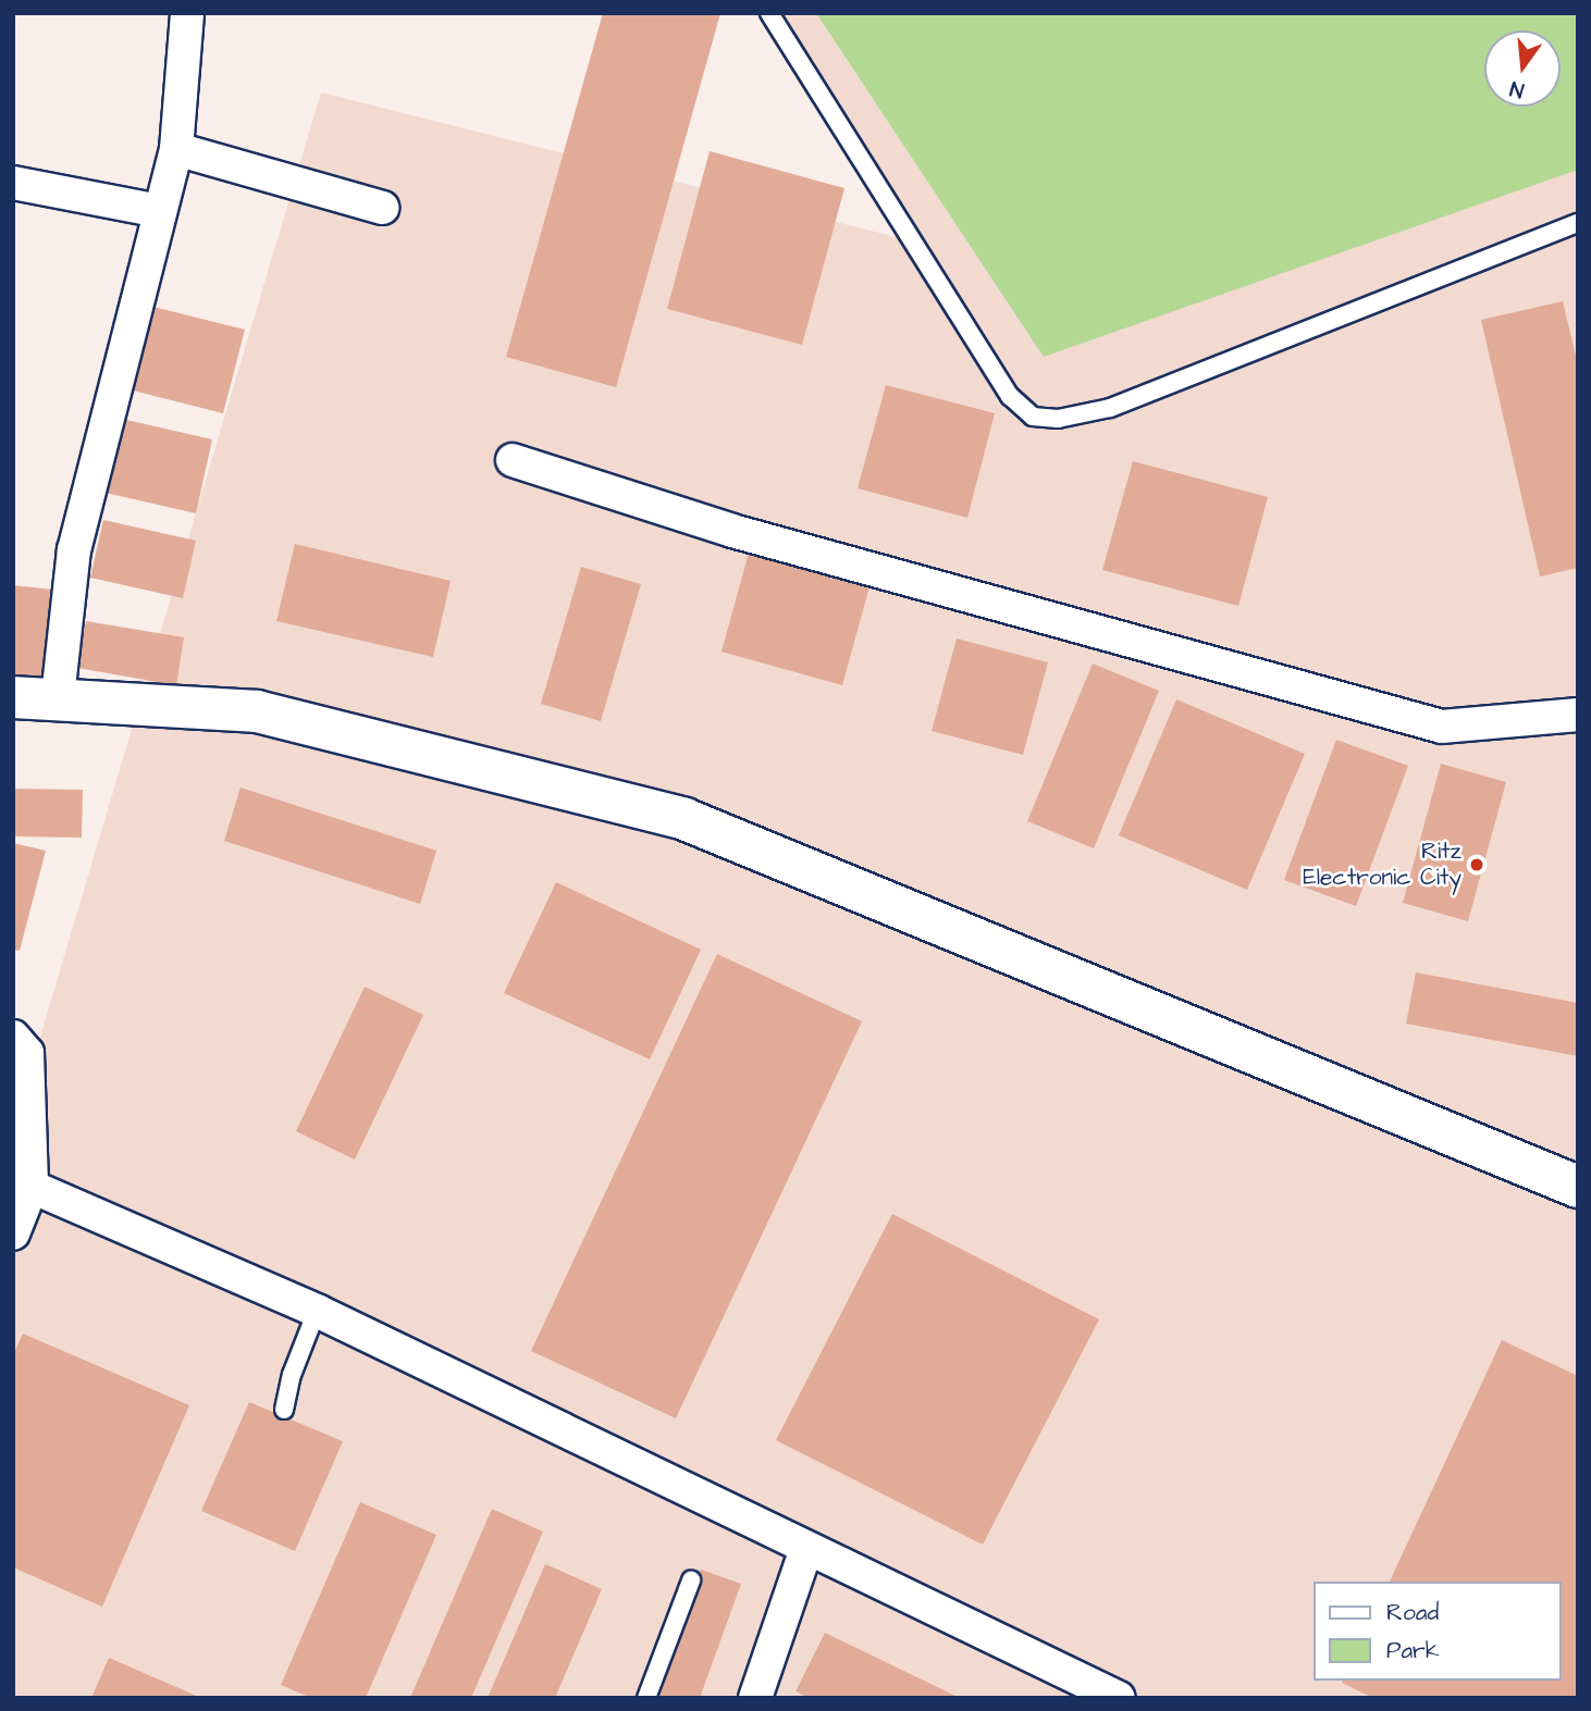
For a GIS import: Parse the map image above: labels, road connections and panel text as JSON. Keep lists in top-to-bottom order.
{
  "places": ["Ritz Electronic City"],
  "legend": ["Road", "Park"],
  "north": "bottom"
}
